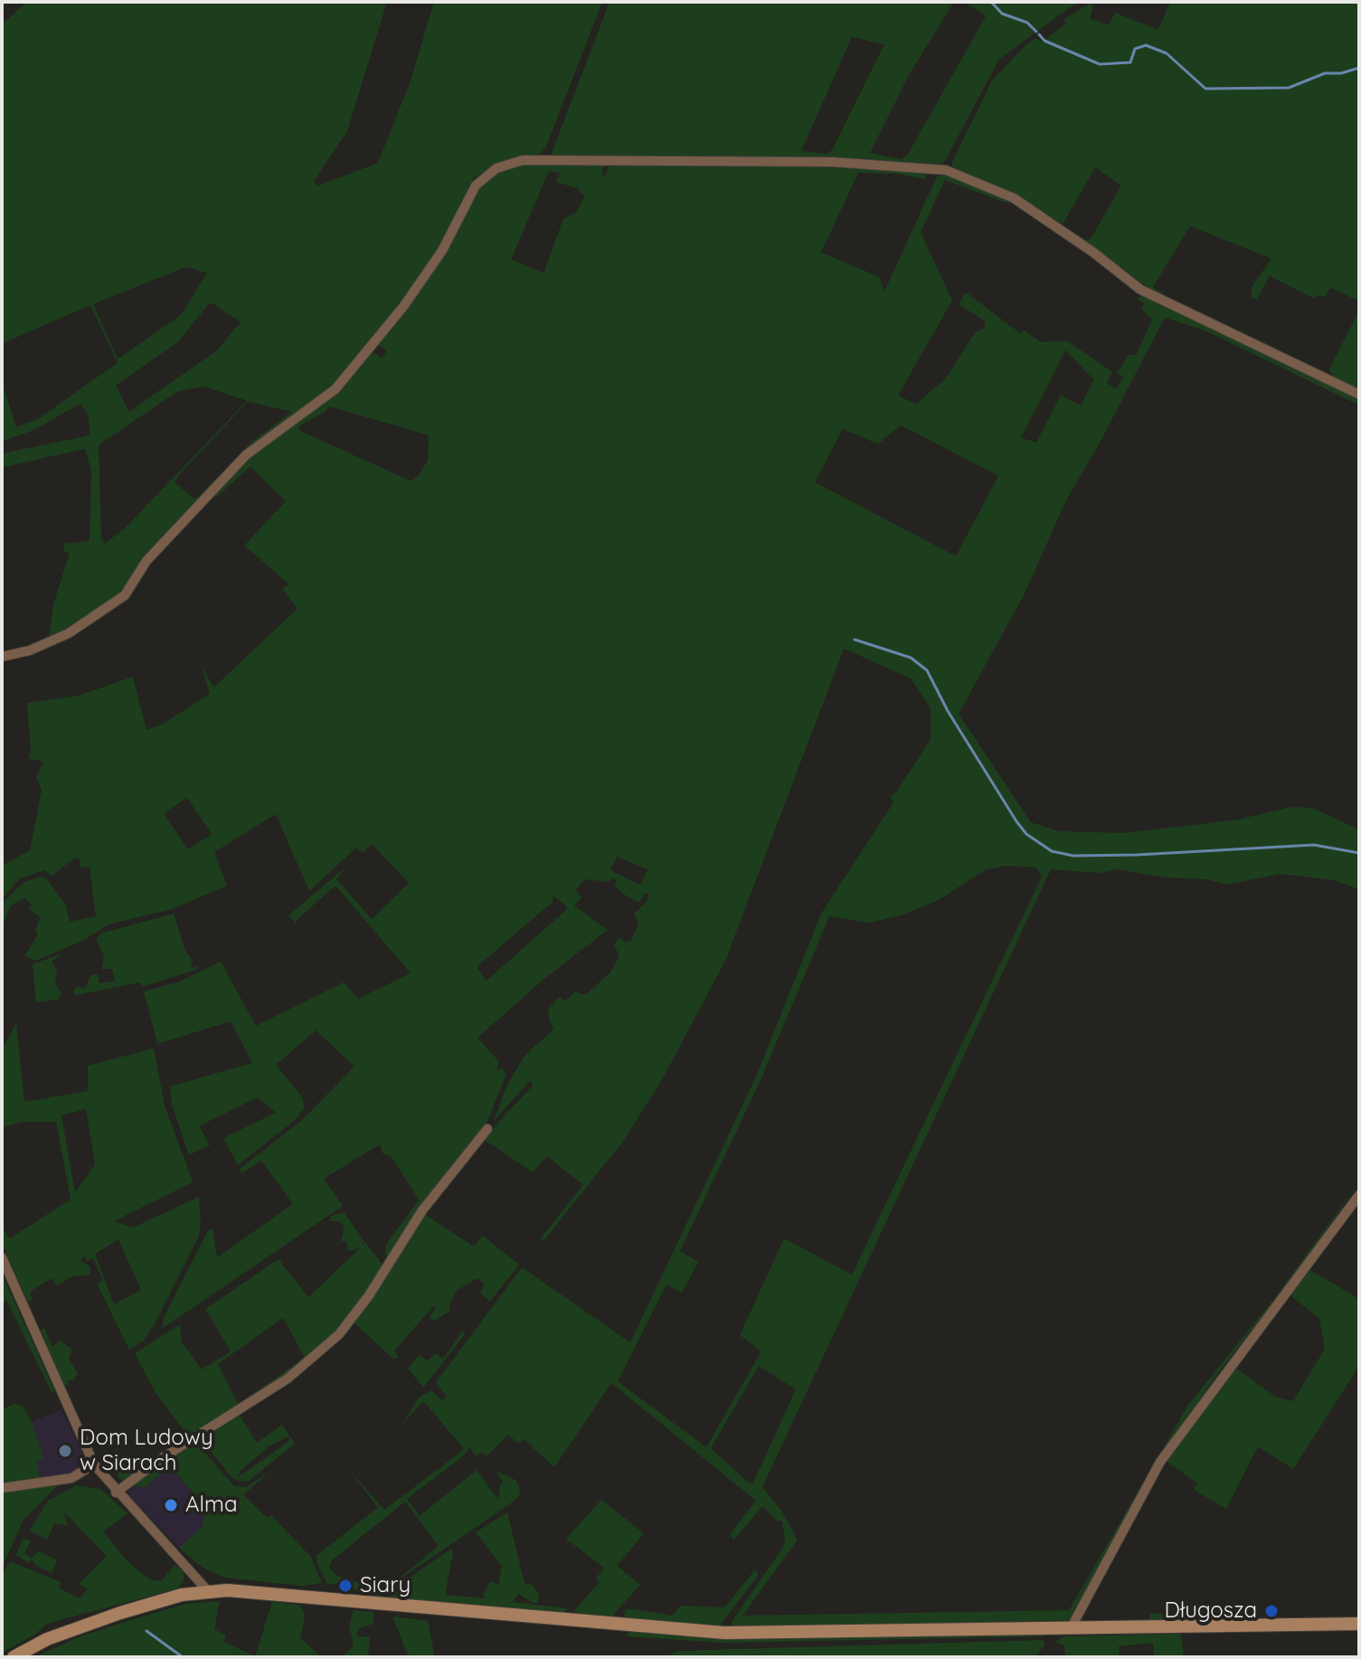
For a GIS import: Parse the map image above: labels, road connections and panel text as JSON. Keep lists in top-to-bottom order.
{
  "places": [
    "Dom Ludowy w Siarach",
    "Alma",
    "Siary",
    "Długosza"
  ]
}
